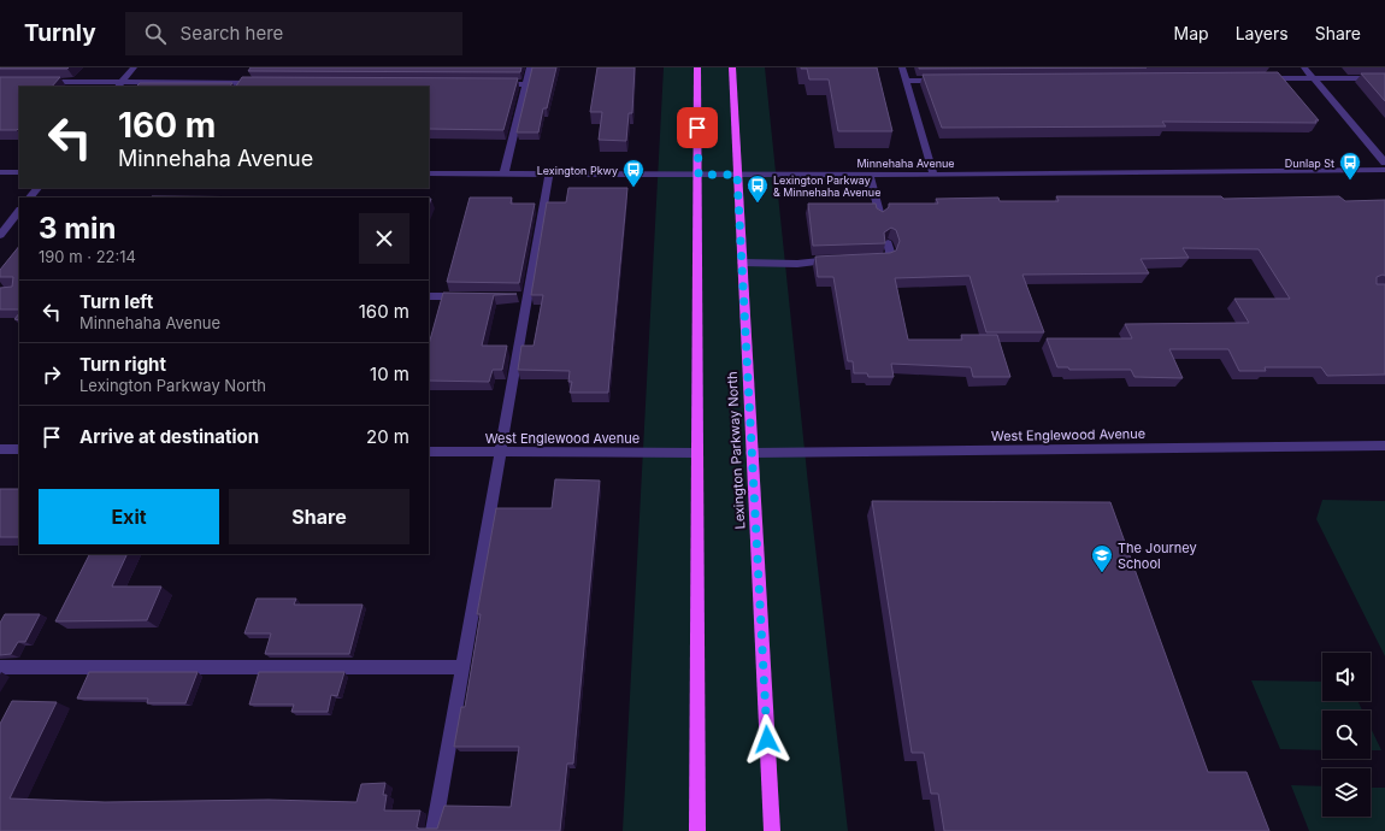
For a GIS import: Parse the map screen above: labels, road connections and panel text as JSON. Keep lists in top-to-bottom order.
{
  "streets": {
    "main road": ["Lexington Parkway North"],
    "street": ["Minnehaha Avenue", "West Englewood Avenue"]
  },
  "crossings": [
    ["Minnehaha Avenue", "Lexington Parkway North"],
    ["West Englewood Avenue", "Lexington Parkway North"]
  ],
  "places": {
    "bus stop": ["Dunlap St", "Lexington Pkwy", "Lexington Parkway & Minnehaha Avenue"],
    "school or university": ["The Journey School"]
  },
  "page": {
    "header": "Turnly",
    "search": "Search here",
    "nav": ["Map", "Layers", "Share"],
    "turn": ["160 m", "Minnehaha Avenue"],
    "heading": ["3 min", "190 m · 22:14"],
    "list": [
      {
        "name": "Turn left",
        "note": "Minnehaha Avenue",
        "value": "160 m"
      },
      {
        "name": "Turn right",
        "note": "Lexington Parkway North",
        "value": "10 m"
      },
      {
        "name": "Arrive at destination",
        "value": "20 m"
      }
    ],
    "buttons": ["Exit", "Share"]
  }
}
